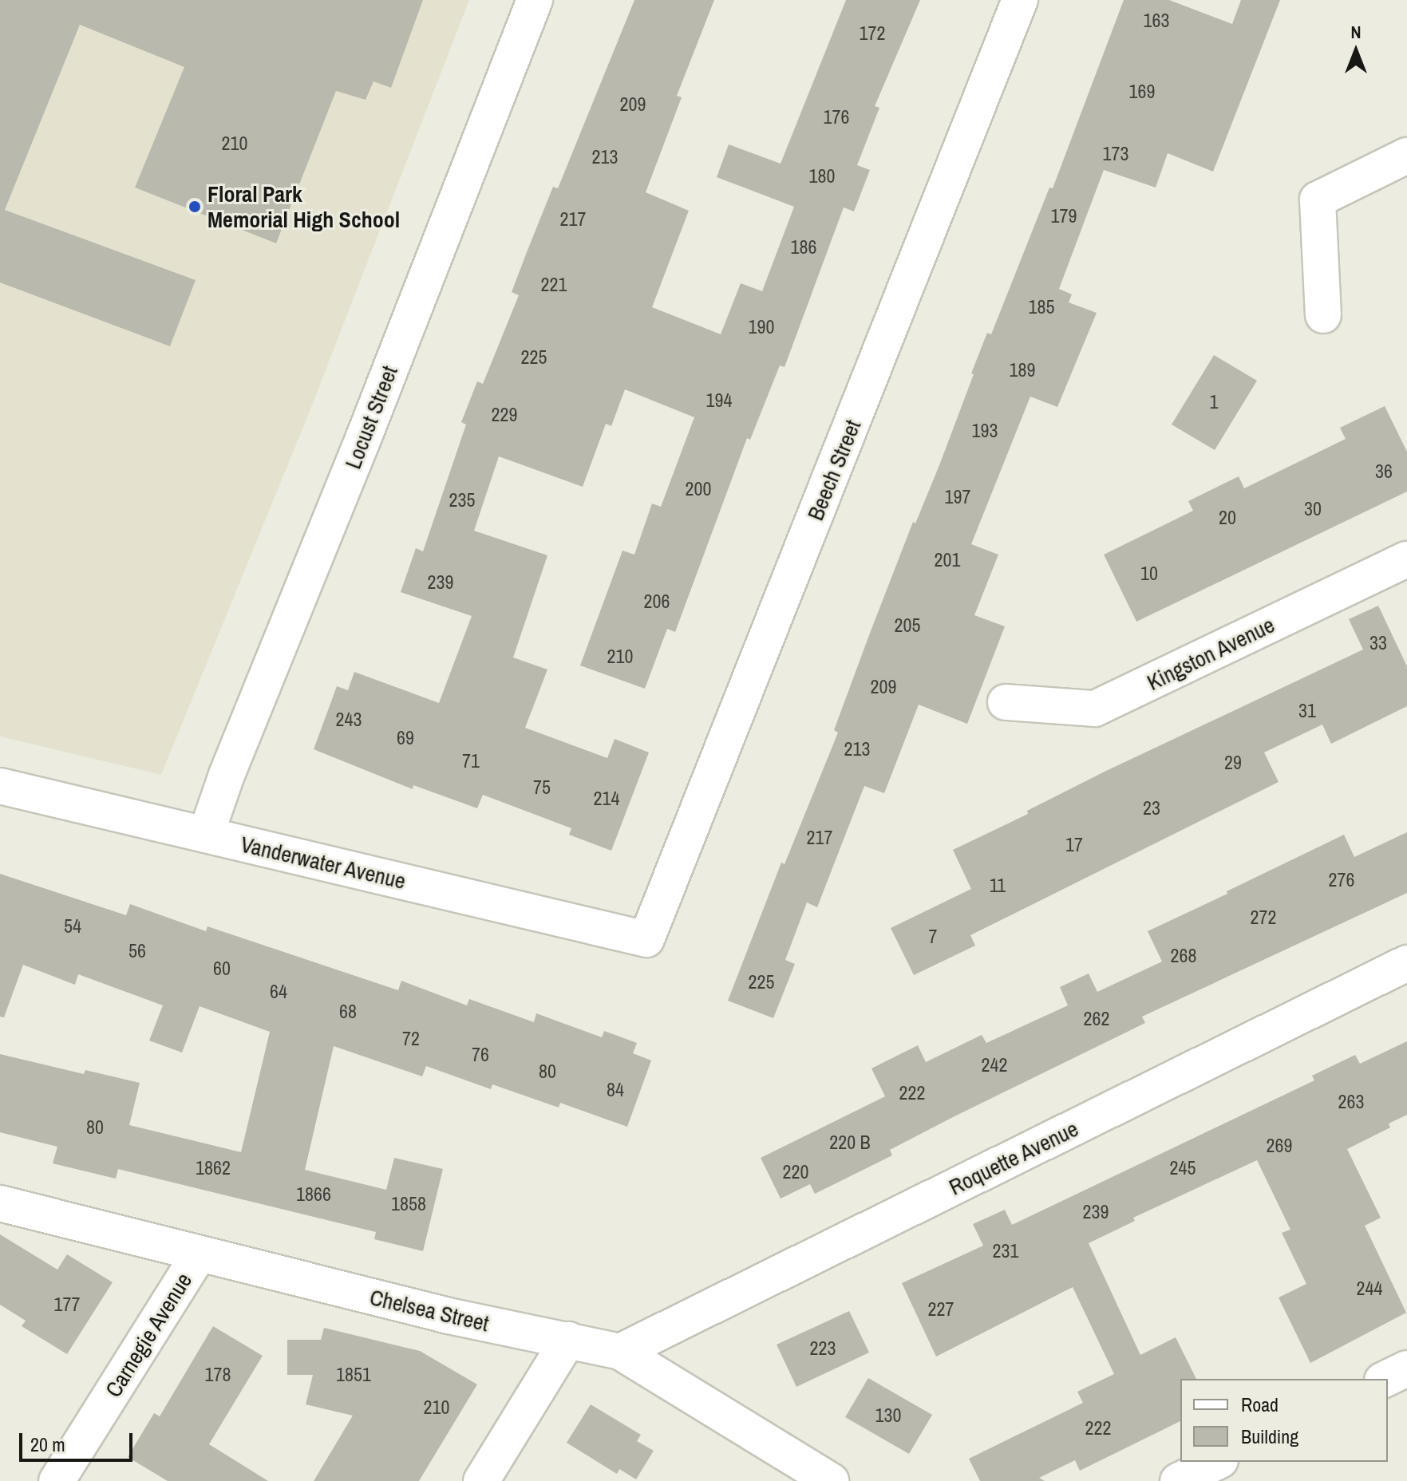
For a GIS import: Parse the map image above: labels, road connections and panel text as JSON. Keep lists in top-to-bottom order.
{
  "streets": {
    "street": [
      "Locust Street",
      "Beech Street",
      "Kingston Avenue",
      "Vanderwater Avenue",
      "Roquette Avenue",
      "Chelsea Street",
      "Carnegie Avenue"
    ]
  },
  "crossings": [
    ["Locust Street", "Vanderwater Avenue"],
    ["Beech Street", "Vanderwater Avenue"],
    ["Roquette Avenue", "Chelsea Street"],
    ["Chelsea Street", "Carnegie Avenue"]
  ],
  "places": ["Floral Park Memorial High School"],
  "house_numbers": [
    "163",
    "172",
    "169",
    "209",
    "176",
    "210",
    "173",
    "213",
    "180",
    "179",
    "217",
    "186",
    "221",
    "185",
    "190",
    "225",
    "189",
    "194",
    "1",
    "229",
    "193",
    "36",
    "200",
    "197",
    "235",
    "30",
    "20",
    "201",
    "10",
    "239",
    "206",
    "205",
    "33",
    "210",
    "209",
    "31",
    "243",
    "69",
    "213",
    "71",
    "29",
    "75",
    "214",
    "23",
    "217",
    "17",
    "276",
    "11",
    "272",
    "54",
    "7",
    "56",
    "268",
    "60",
    "225",
    "64",
    "68",
    "262",
    "72",
    "76",
    "242",
    "80",
    "84",
    "222",
    "263",
    "80",
    "220 B",
    "269",
    "1862",
    "245",
    "220",
    "1866",
    "1858",
    "239",
    "231",
    "244",
    "177",
    "227",
    "223",
    "178",
    "1851",
    "210",
    "130",
    "222"
  ],
  "legend": ["Road", "Building"],
  "scale_bar": "20 m",
  "north": "top"
}
